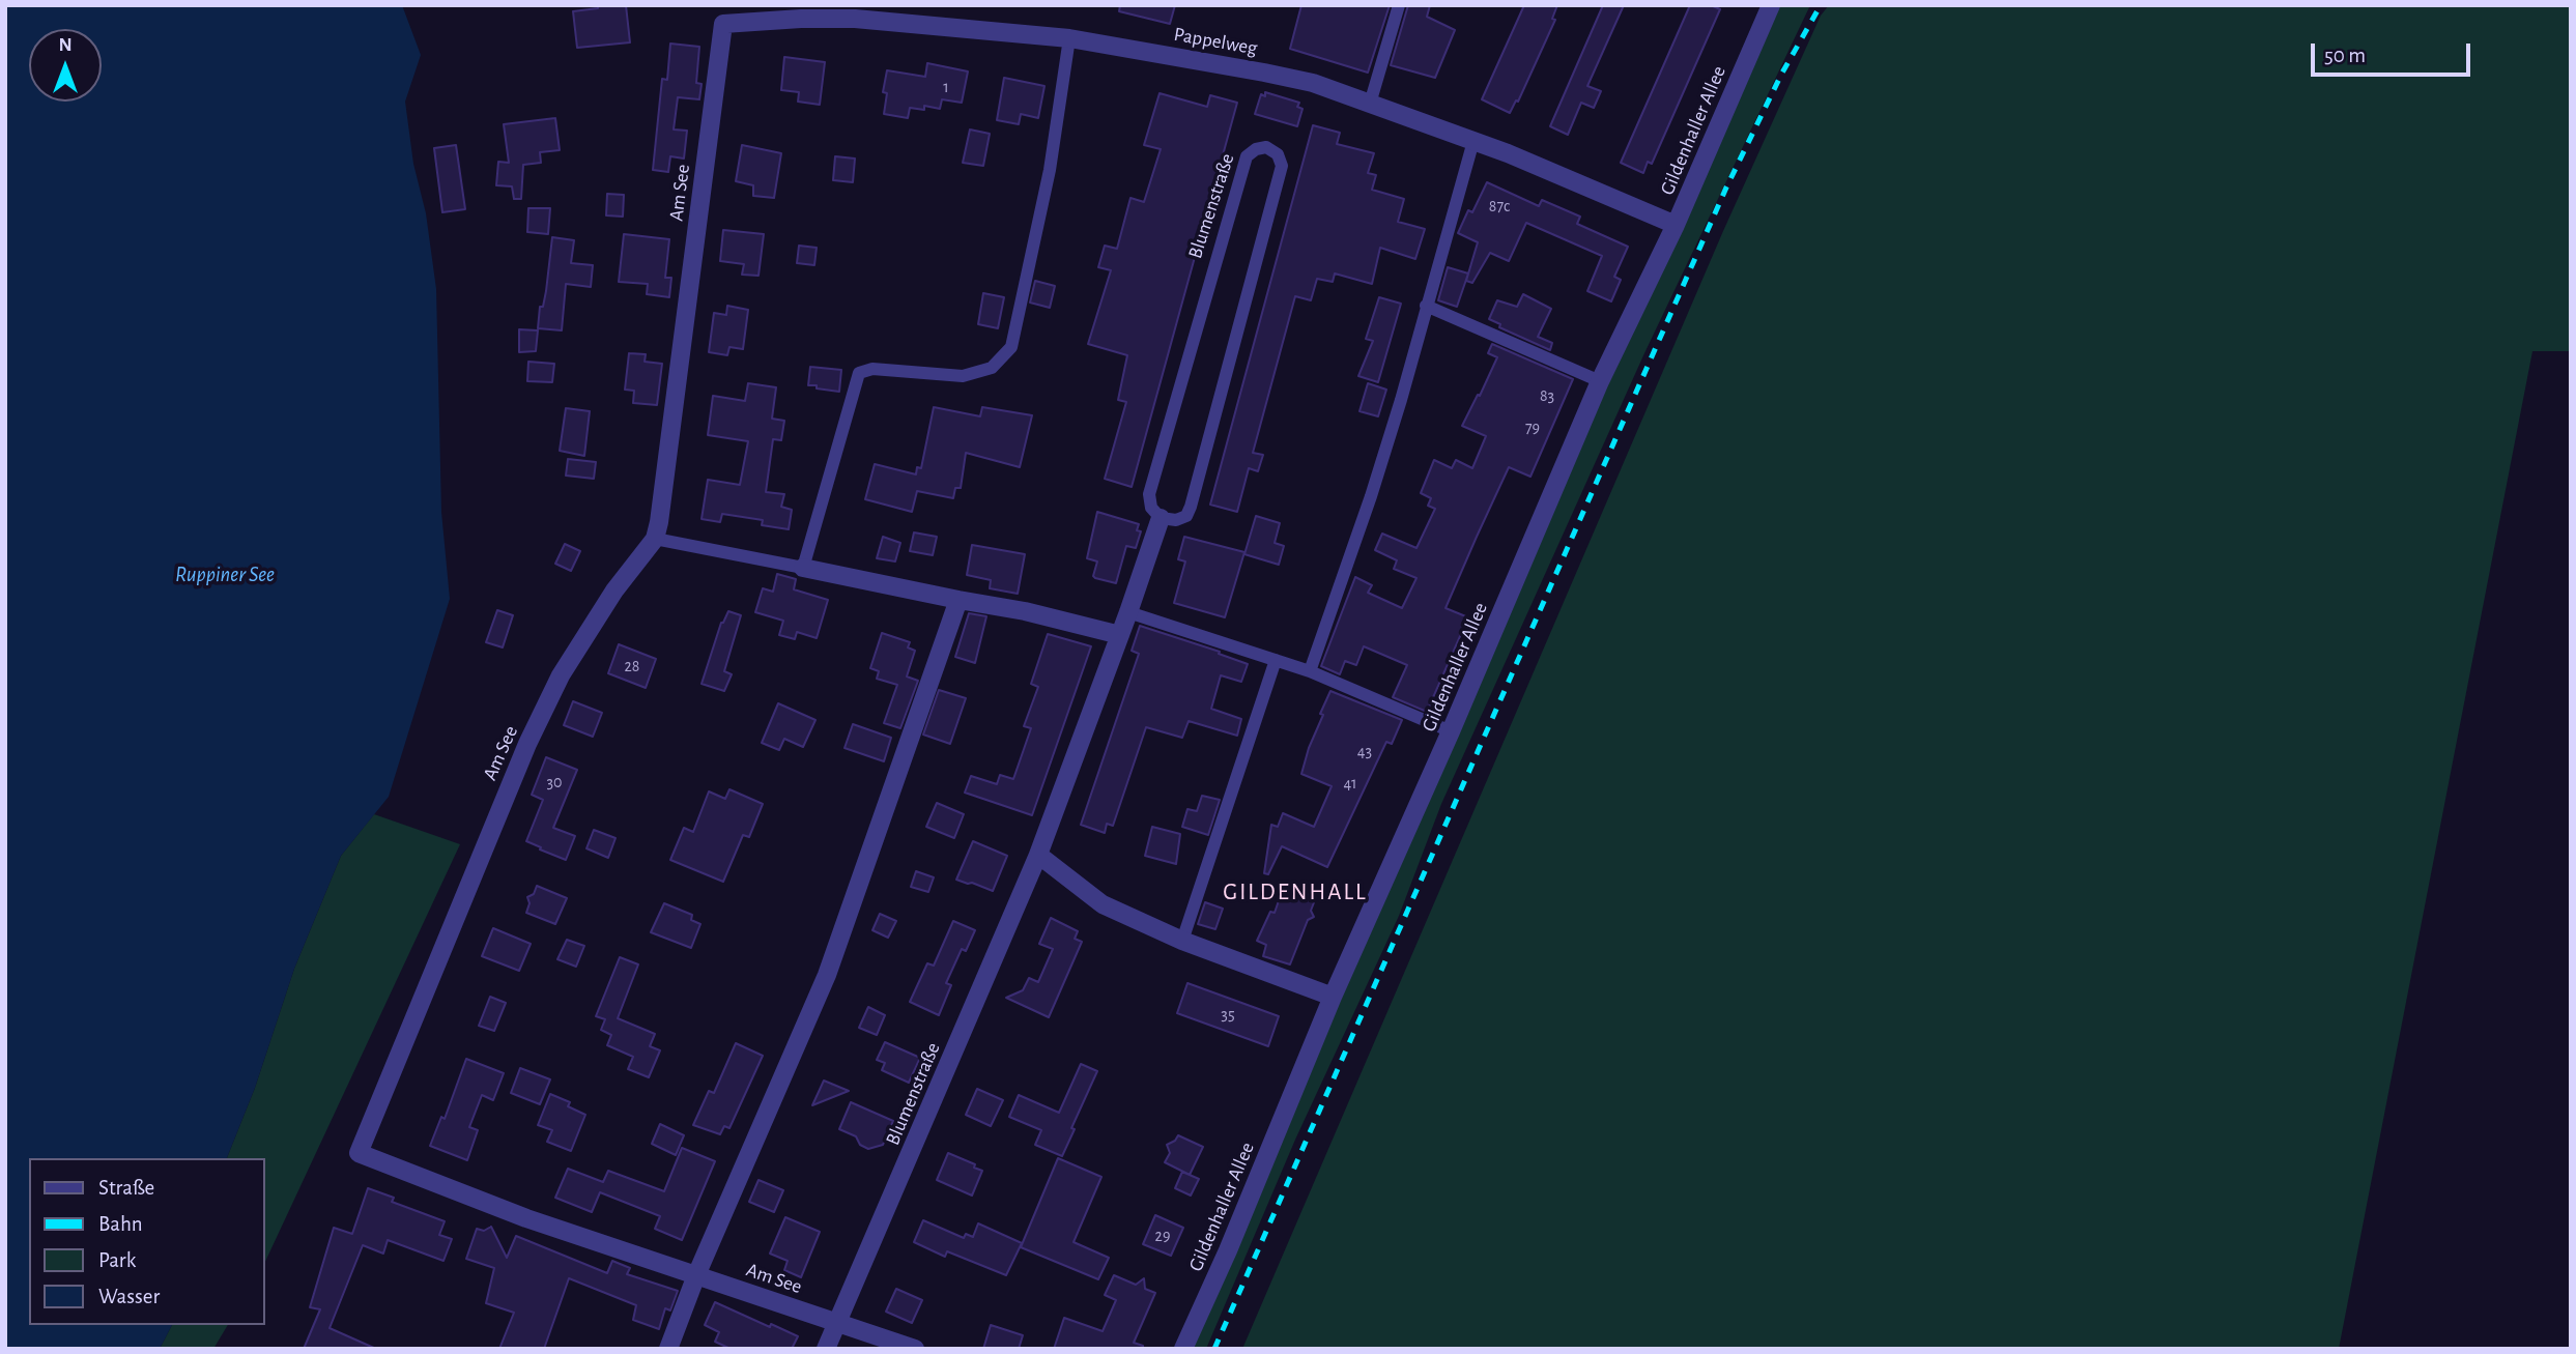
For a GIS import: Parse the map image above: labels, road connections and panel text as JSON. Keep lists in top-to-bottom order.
{
  "streets": {
    "street": [
      "Pappelweg",
      "Gildenhaller Allee",
      "Am See",
      "Blumenstraße"
    ]
  },
  "crossings": [
    ["Pappelweg", "Gildenhaller Allee"],
    ["Pappelweg", "Am See"],
    ["Am See", "Blumenstraße"]
  ],
  "districts": ["GILDENHALL"],
  "water": ["Ruppiner See"],
  "house_numbers": [
    "1",
    "87c",
    "83",
    "79",
    "28",
    "43",
    "30",
    "41",
    "35",
    "29"
  ],
  "legend": [
    "Straße",
    "Bahn",
    "Park",
    "Wasser"
  ],
  "scale_bar": "50 m",
  "north": "top"
}
